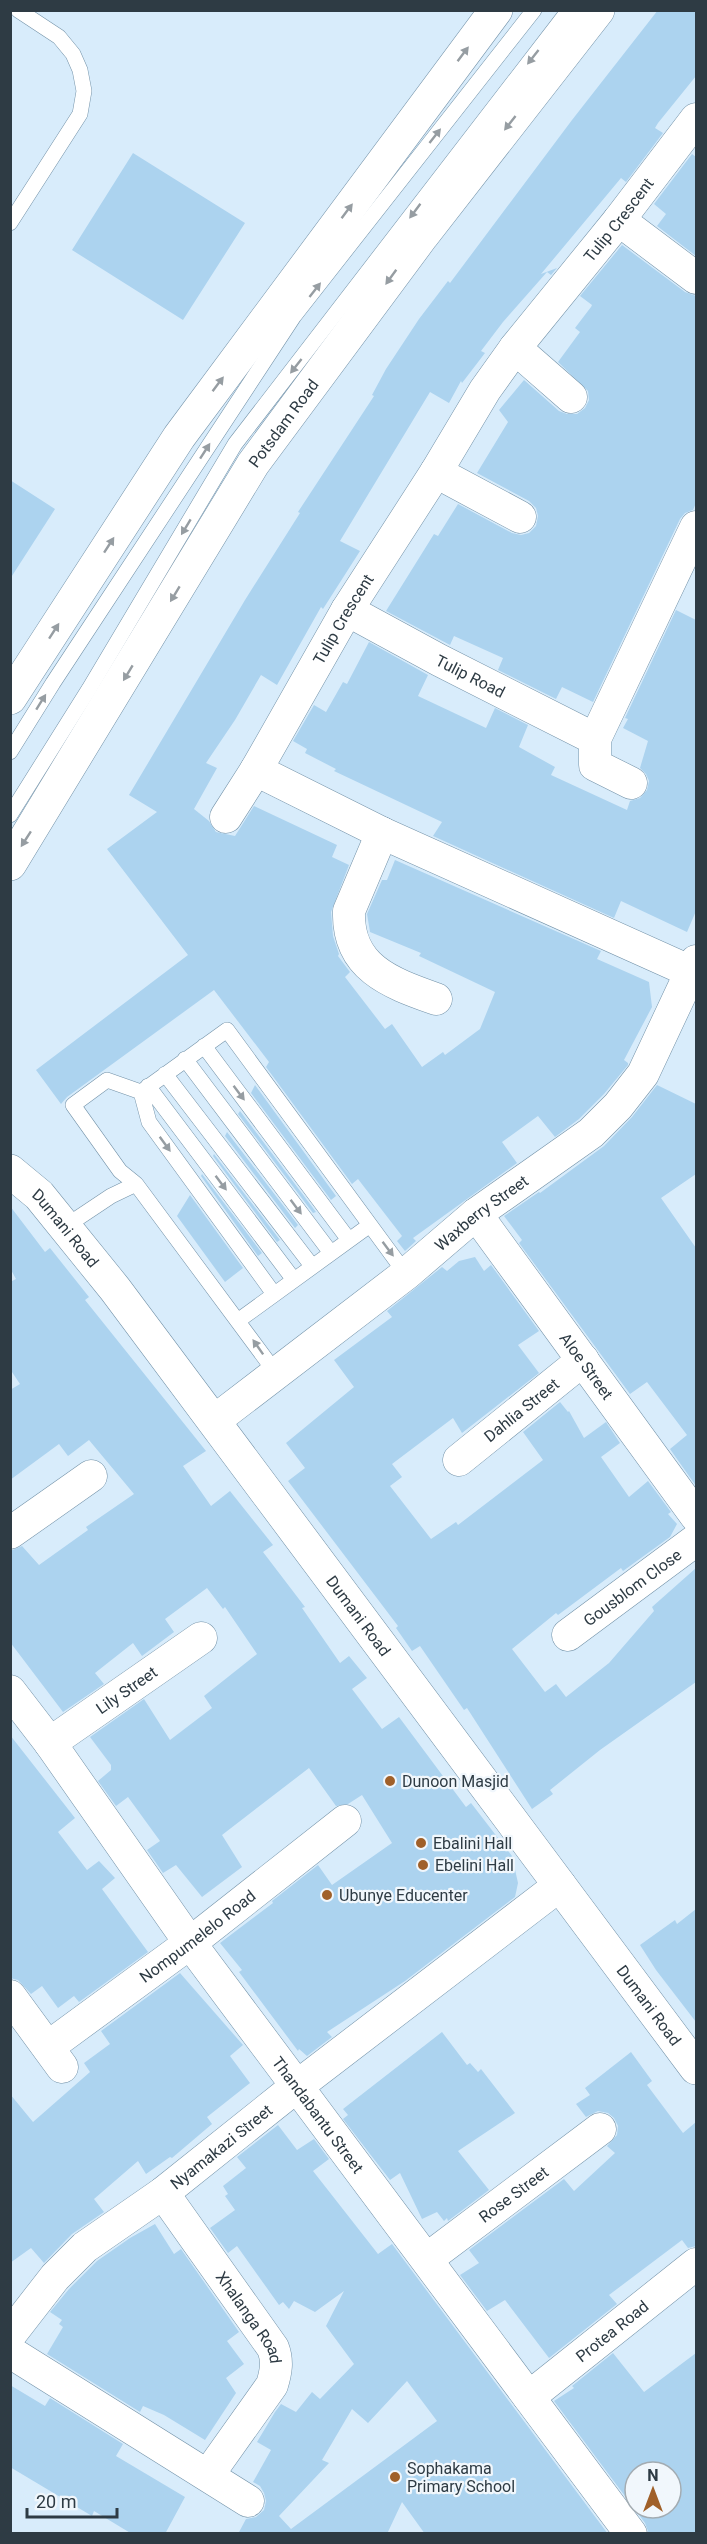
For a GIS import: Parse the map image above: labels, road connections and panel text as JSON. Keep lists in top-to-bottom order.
{
  "streets": {
    "main road": ["Potsdam Road", "Dumani Road"],
    "street": [
      "Tulip Crescent",
      "Tulip Road",
      "Waxberry Street",
      "Aloe Street",
      "Dahlia Street",
      "Gousblom Close",
      "Lily Street",
      "Nompumelelo Road",
      "Thandabantu Street",
      "Nyamakazi Street",
      "Rose Street",
      "Xhalanga Road",
      "Protea Road"
    ]
  },
  "crossings": [
    ["Tulip Crescent", "Tulip Road"],
    ["Waxberry Street", "Dumani Road"],
    ["Waxberry Street", "Aloe Street"],
    ["Dumani Road", "Nyamakazi Street"],
    ["Aloe Street", "Dahlia Street"],
    ["Lily Street", "Thandabantu Street"],
    ["Nompumelelo Road", "Thandabantu Street"],
    ["Thandabantu Street", "Nyamakazi Street"],
    ["Thandabantu Street", "Rose Street"],
    ["Thandabantu Street", "Protea Road"],
    ["Nyamakazi Street", "Xhalanga Road"]
  ],
  "places": [
    "Dunoon Masjid",
    "Ebalini Hall",
    "Ebelini Hall",
    "Ubunye Educenter",
    "Sophakama Primary School"
  ],
  "scale_bar": "20 m",
  "north": "top"
}
